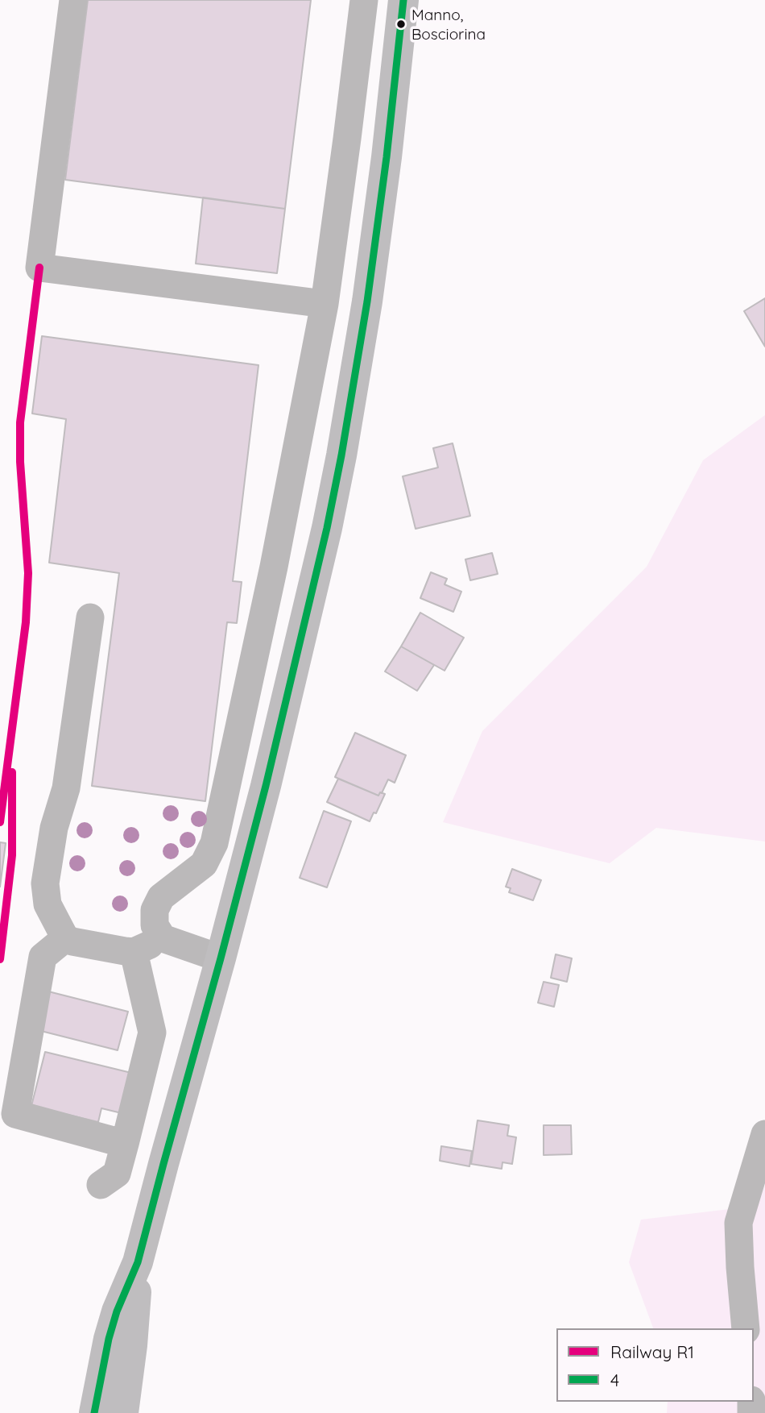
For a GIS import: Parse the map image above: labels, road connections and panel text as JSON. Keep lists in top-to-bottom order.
{
  "places": ["Manno, Bosciorina"],
  "lines": ["transit line 4", "rail line R1"],
  "legend": ["Railway R1", "4"]
}
